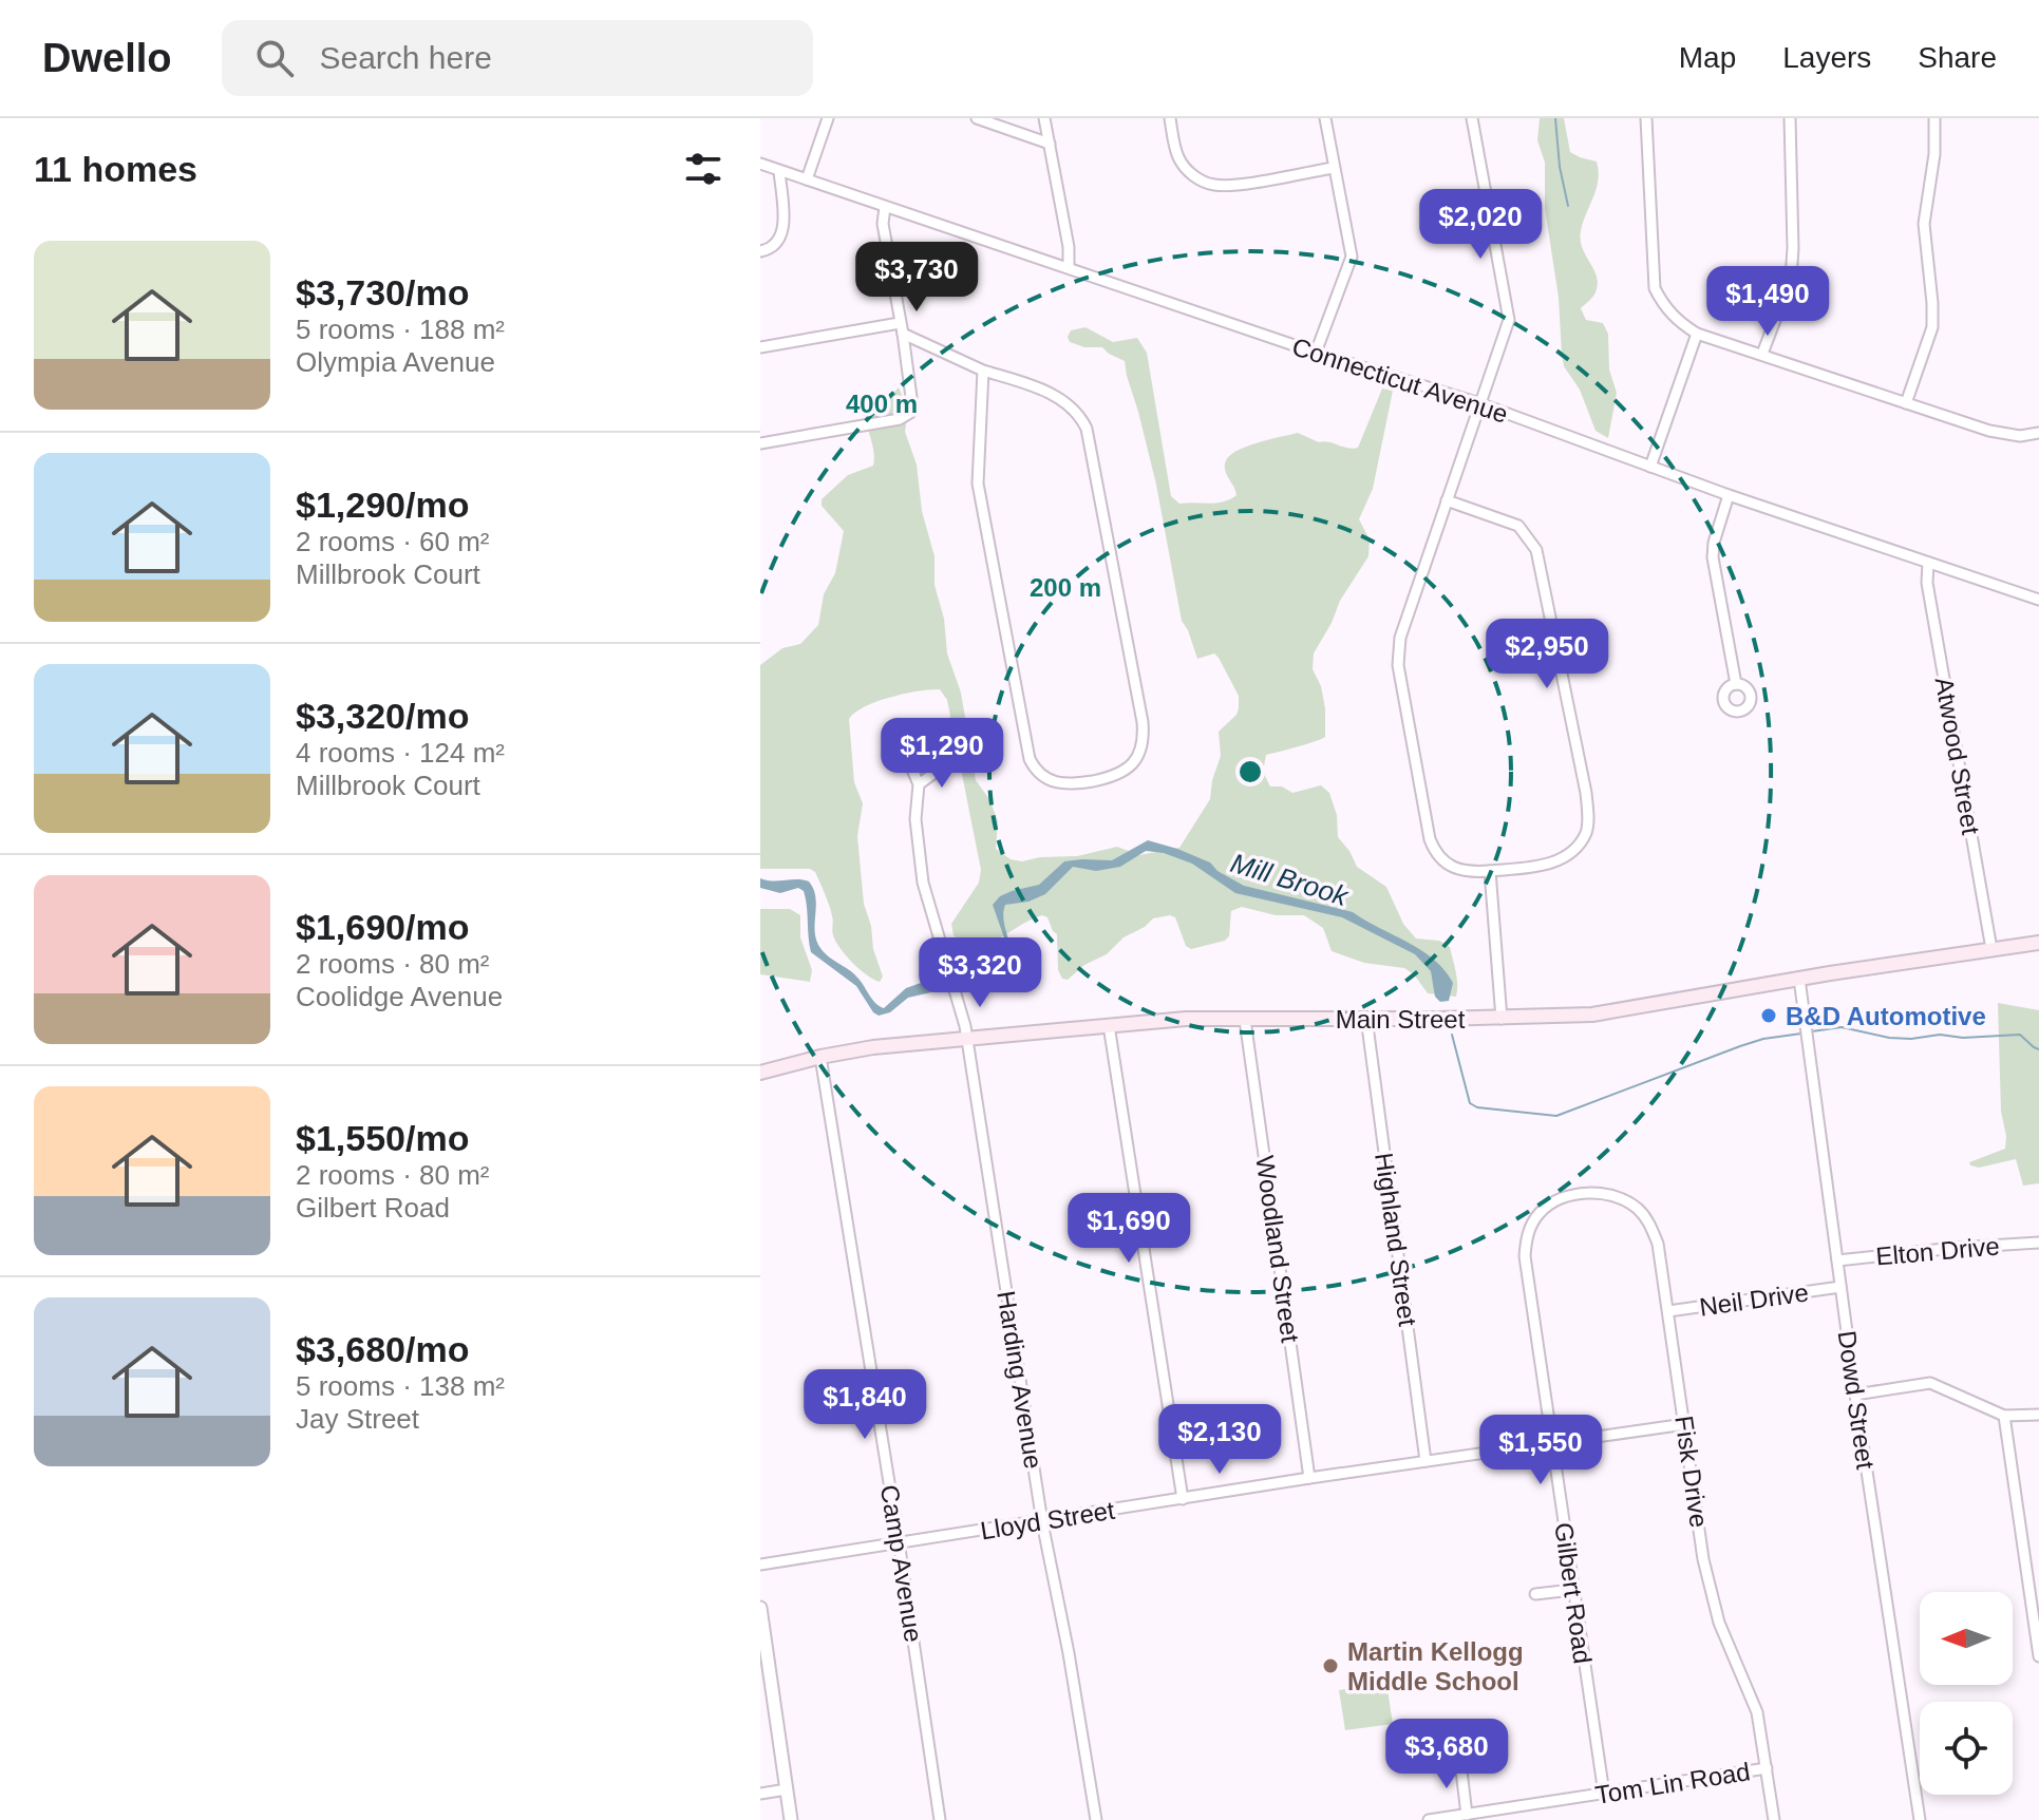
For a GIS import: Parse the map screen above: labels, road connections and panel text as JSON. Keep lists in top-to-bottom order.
{
  "streets": {
    "main road": ["Main Street"],
    "street": [
      "Connecticut Avenue",
      "Atwood Street",
      "Highland Street",
      "Woodland Street",
      "Elton Drive",
      "Neil Drive",
      "Harding Avenue",
      "Dowd Street",
      "Fisk Drive",
      "Lloyd Street",
      "Camp Avenue",
      "Gilbert Road",
      "Tom Lin Road"
    ]
  },
  "crossings": [
    ["Connecticut Avenue", "Atwood Street"],
    ["Atwood Street", "Main Street"],
    ["Main Street", "Highland Street"],
    ["Main Street", "Woodland Street"],
    ["Main Street", "Harding Avenue"],
    ["Main Street", "Dowd Street"],
    ["Main Street", "Camp Avenue"],
    ["Highland Street", "Lloyd Street"],
    ["Woodland Street", "Lloyd Street"],
    ["Elton Drive", "Dowd Street"],
    ["Neil Drive", "Dowd Street"],
    ["Neil Drive", "Fisk Drive"],
    ["Harding Avenue", "Lloyd Street"],
    ["Fisk Drive", "Lloyd Street"],
    ["Fisk Drive", "Gilbert Road"],
    ["Fisk Drive", "Tom Lin Road"],
    ["Lloyd Street", "Camp Avenue"],
    ["Lloyd Street", "Gilbert Road"],
    ["Gilbert Road", "Tom Lin Road"]
  ],
  "water": ["Mill Brook"],
  "places": ["B&D Automotive", "Martin Kellogg Middle School"],
  "north": "left",
  "page": {
    "header": "Dwello",
    "search": "Search here",
    "nav": ["Map", "Layers", "Share"],
    "heading": "11 homes",
    "price": [
      "$2,020",
      "$3,730",
      "$1,490",
      "$2,950",
      "$1,290",
      "$3,320",
      "$1,690",
      "$1,840",
      "$2,130",
      "$1,550",
      "$3,680"
    ],
    "list": [
      {
        "name": "$3,730/mo",
        "note": "5 rooms · 188 m² · Olympia Avenue"
      },
      {
        "name": "$1,290/mo",
        "note": "2 rooms · 60 m² · Millbrook Court"
      },
      {
        "name": "$3,320/mo",
        "note": "4 rooms · 124 m² · Millbrook Court"
      },
      {
        "name": "$1,690/mo",
        "note": "2 rooms · 80 m² · Coolidge Avenue"
      },
      {
        "name": "$1,550/mo",
        "note": "2 rooms · 80 m² · Gilbert Road"
      },
      {
        "name": "$3,680/mo",
        "note": "5 rooms · 138 m² · Jay Street"
      }
    ]
  },
  "rings": ["400 m", "200 m"]
}
